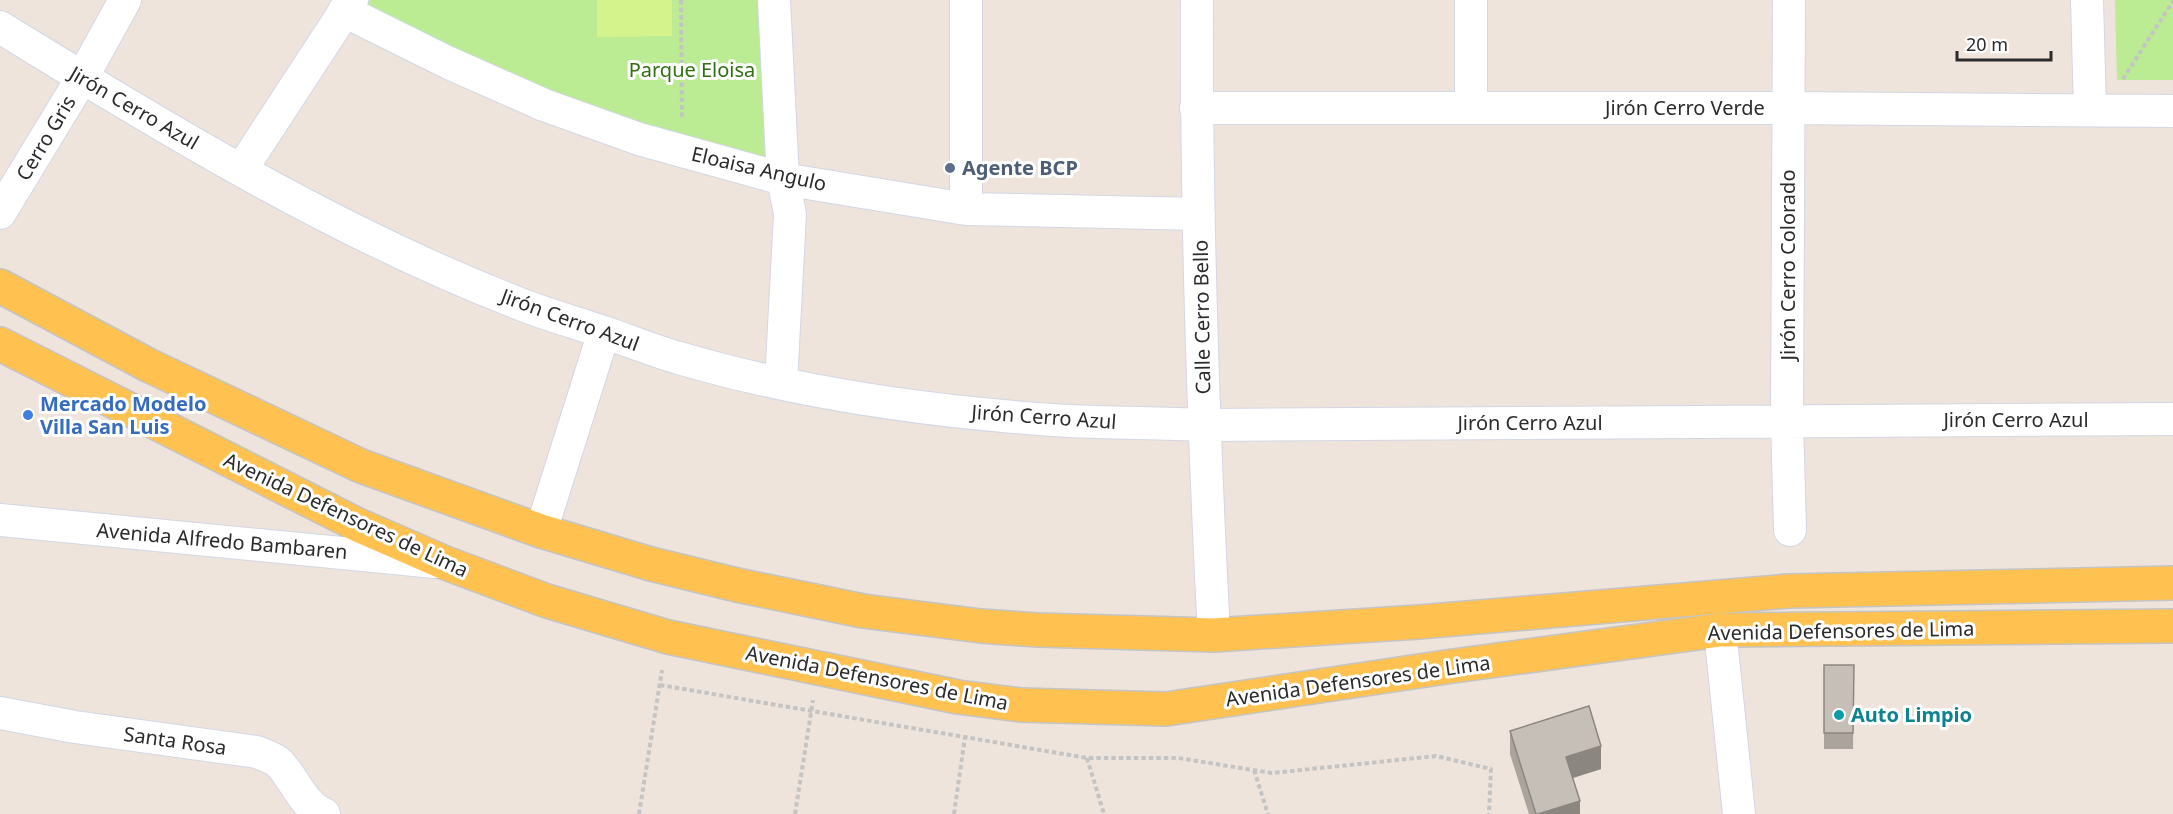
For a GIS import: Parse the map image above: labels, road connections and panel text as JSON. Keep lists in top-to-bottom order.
{
  "streets": {
    "main road": ["Avenida Defensores de Lima"],
    "street": [
      "Jirón Cerro Azul",
      "Jirón Cerro Verde",
      "Cerro Gris",
      "Eloaisa Angulo",
      "Jirón Cerro Colorado",
      "Calle Cerro Bello",
      "Avenida Alfredo Bambaren",
      "Santa Rosa"
    ]
  },
  "crossings": [
    ["Jirón Cerro Azul", "Cerro Gris"],
    ["Jirón Cerro Azul", "Jirón Cerro Colorado"],
    ["Jirón Cerro Azul", "Calle Cerro Bello"],
    ["Jirón Cerro Verde", "Jirón Cerro Colorado"],
    ["Jirón Cerro Verde", "Calle Cerro Bello"],
    ["Eloaisa Angulo", "Calle Cerro Bello"],
    ["Calle Cerro Bello", "Avenida Defensores de Lima"],
    ["Avenida Defensores de Lima", "Avenida Alfredo Bambaren"]
  ],
  "parks": ["Parque Eloisa"],
  "places": ["Agente BCP", "Mercado Modelo Villa San Luis", "Auto Limpio"],
  "scale_bar": "20 m"
}
